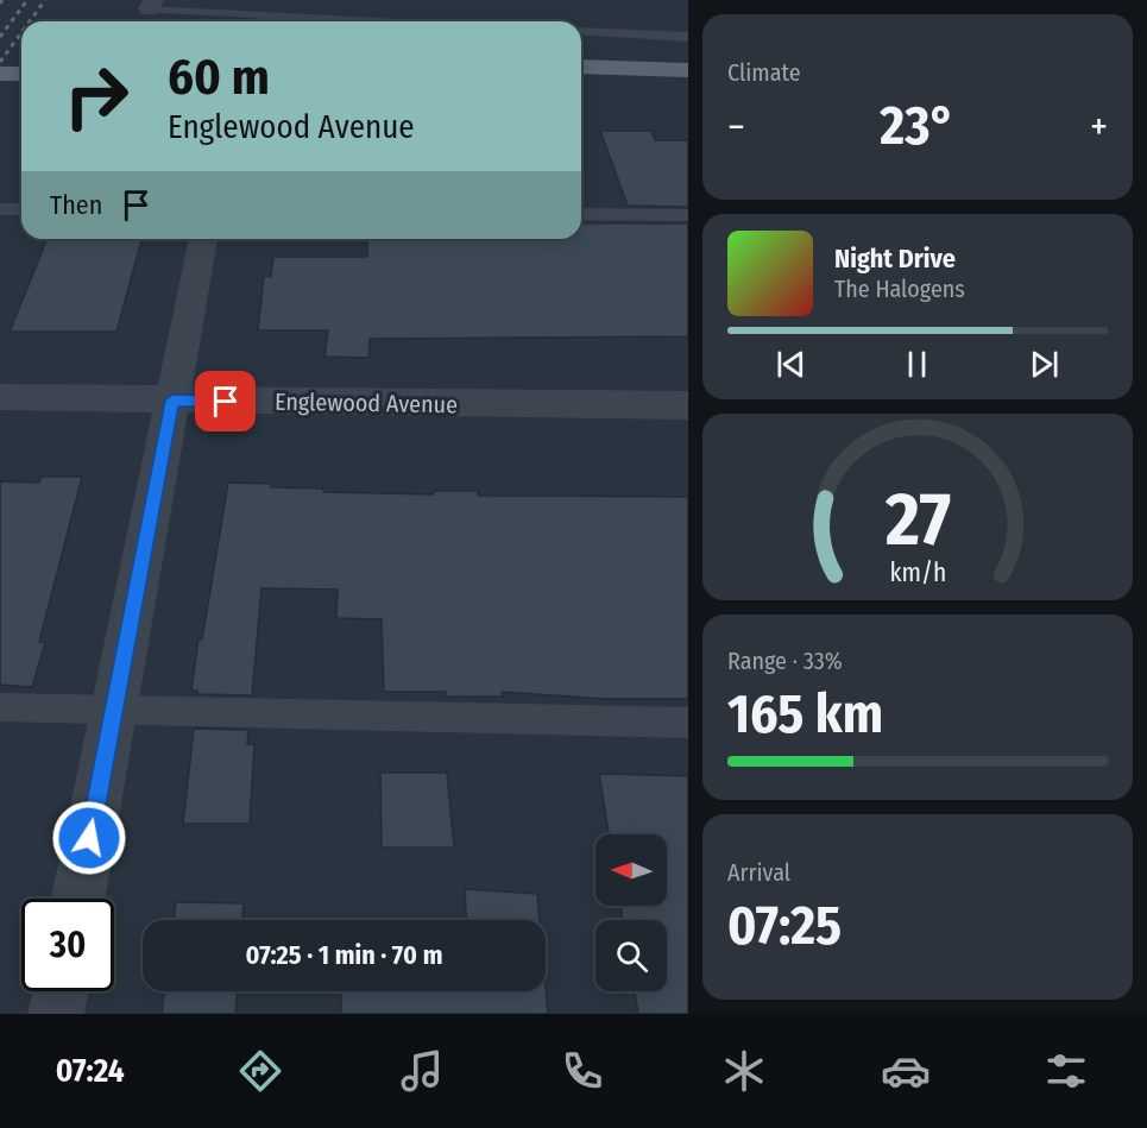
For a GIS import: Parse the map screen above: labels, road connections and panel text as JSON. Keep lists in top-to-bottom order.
{
  "streets": {
    "street": ["Englewood Avenue"]
  },
  "north": "left",
  "page": {
    "tile": [
      "Climate",
      ["Range · 33%", "165 km"],
      ["Arrival", "07:25"]
    ],
    "turn": ["60 m", "Englewood Avenue"],
    "heat": ["−", "23°", "+"],
    "then": "Then",
    "song": ["Night Drive", "The Halogens"],
    "limit": "30",
    "trip": "07:25 · 1 min · 70 m",
    "tabs": "07:24",
    "gauge": ["27", "km/h"]
  }
}
